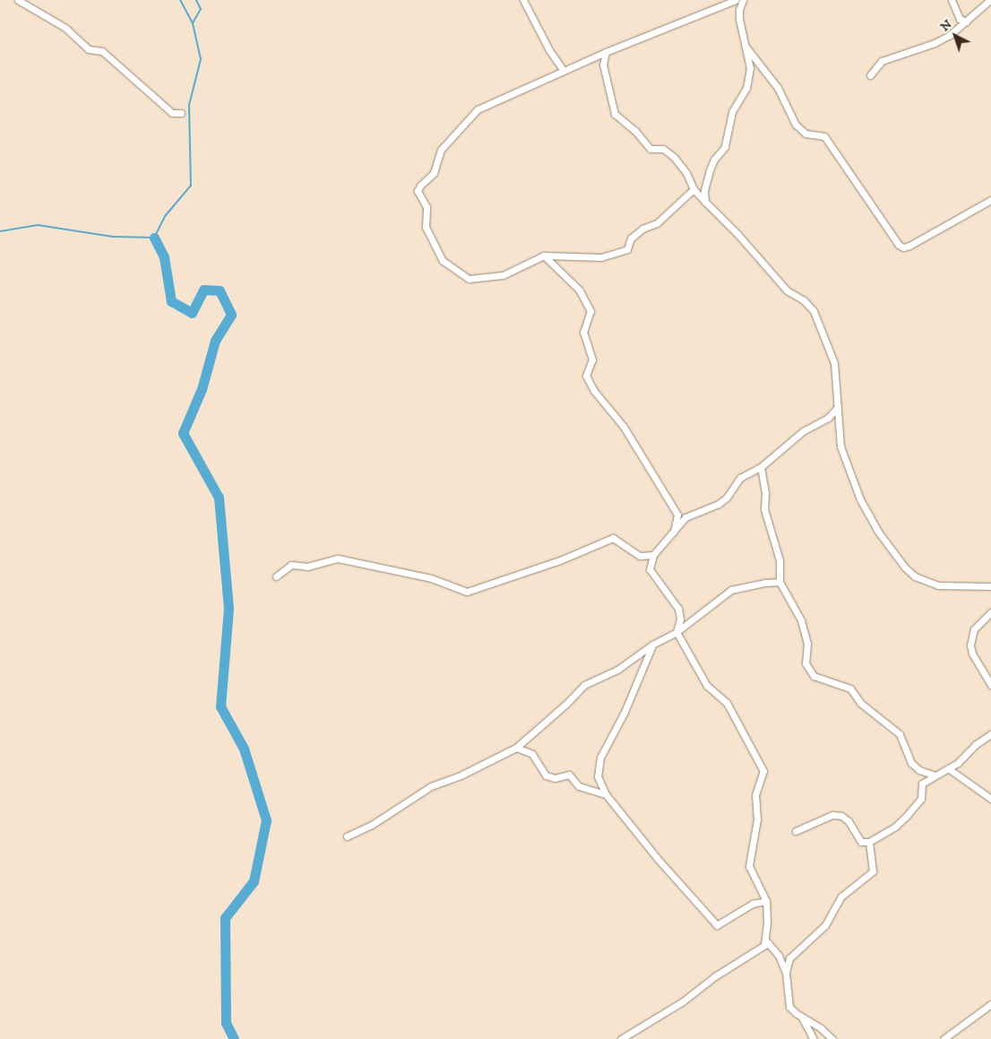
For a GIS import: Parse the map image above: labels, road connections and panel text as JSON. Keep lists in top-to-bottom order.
{
  "north": "top left"
}
